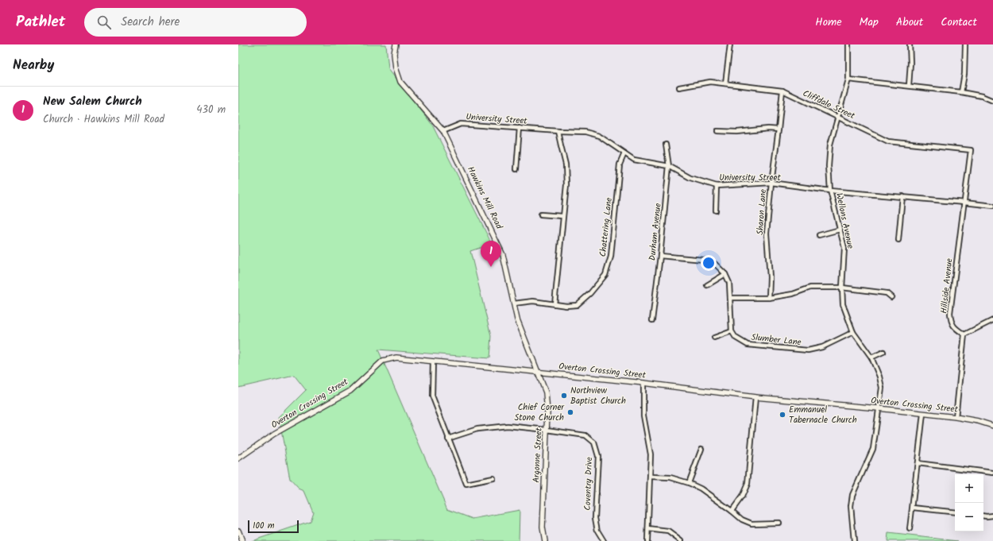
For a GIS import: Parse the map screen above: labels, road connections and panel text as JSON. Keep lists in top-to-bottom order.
{
  "streets": {
    "street": [
      "Cliffdale Street",
      "University Street",
      "Hawkins Mill Road",
      "Sharon Lane",
      "Wellons Avenue",
      "Chattering Lane",
      "Durham Avenue",
      "Hillside Avenue",
      "Slumber Lane",
      "Overton Crossing Street",
      "Argonne Street",
      "Coventry Drive"
    ]
  },
  "crossings": [
    ["Cliffdale Street", "Sharon Lane"],
    ["Cliffdale Street", "Wellons Avenue"],
    ["Cliffdale Street", "Hillside Avenue"],
    ["University Street", "Hawkins Mill Road"],
    ["University Street", "Sharon Lane"],
    ["University Street", "Wellons Avenue"],
    ["University Street", "Chattering Lane"],
    ["University Street", "Durham Avenue"],
    ["University Street", "Hillside Avenue"],
    ["Hawkins Mill Road", "Chattering Lane"],
    ["Hawkins Mill Road", "Overton Crossing Street"],
    ["Hawkins Mill Road", "Argonne Street"],
    ["Wellons Avenue", "Slumber Lane"],
    ["Wellons Avenue", "Overton Crossing Street"],
    ["Overton Crossing Street", "Argonne Street"],
    ["Argonne Street", "Coventry Drive"]
  ],
  "places": ["Northview Baptist Church", "Chief Corner Stone Church", "Emmanuel Tabernacle Church"],
  "scale_bar": "100 m",
  "page": {
    "header": "Pathlet",
    "search": "Search here",
    "nav": [
      "Home",
      "Map",
      "About",
      "Contact"
    ],
    "heading": "Nearby",
    "list": [
      {
        "mark": "1",
        "name": "New Salem Church",
        "note": "Church · Hawkins Mill Road",
        "value": "430 m"
      }
    ],
    "pins": "1",
    "map_buttons": ["+", "−"],
    "scale": "100 m"
  }
}
